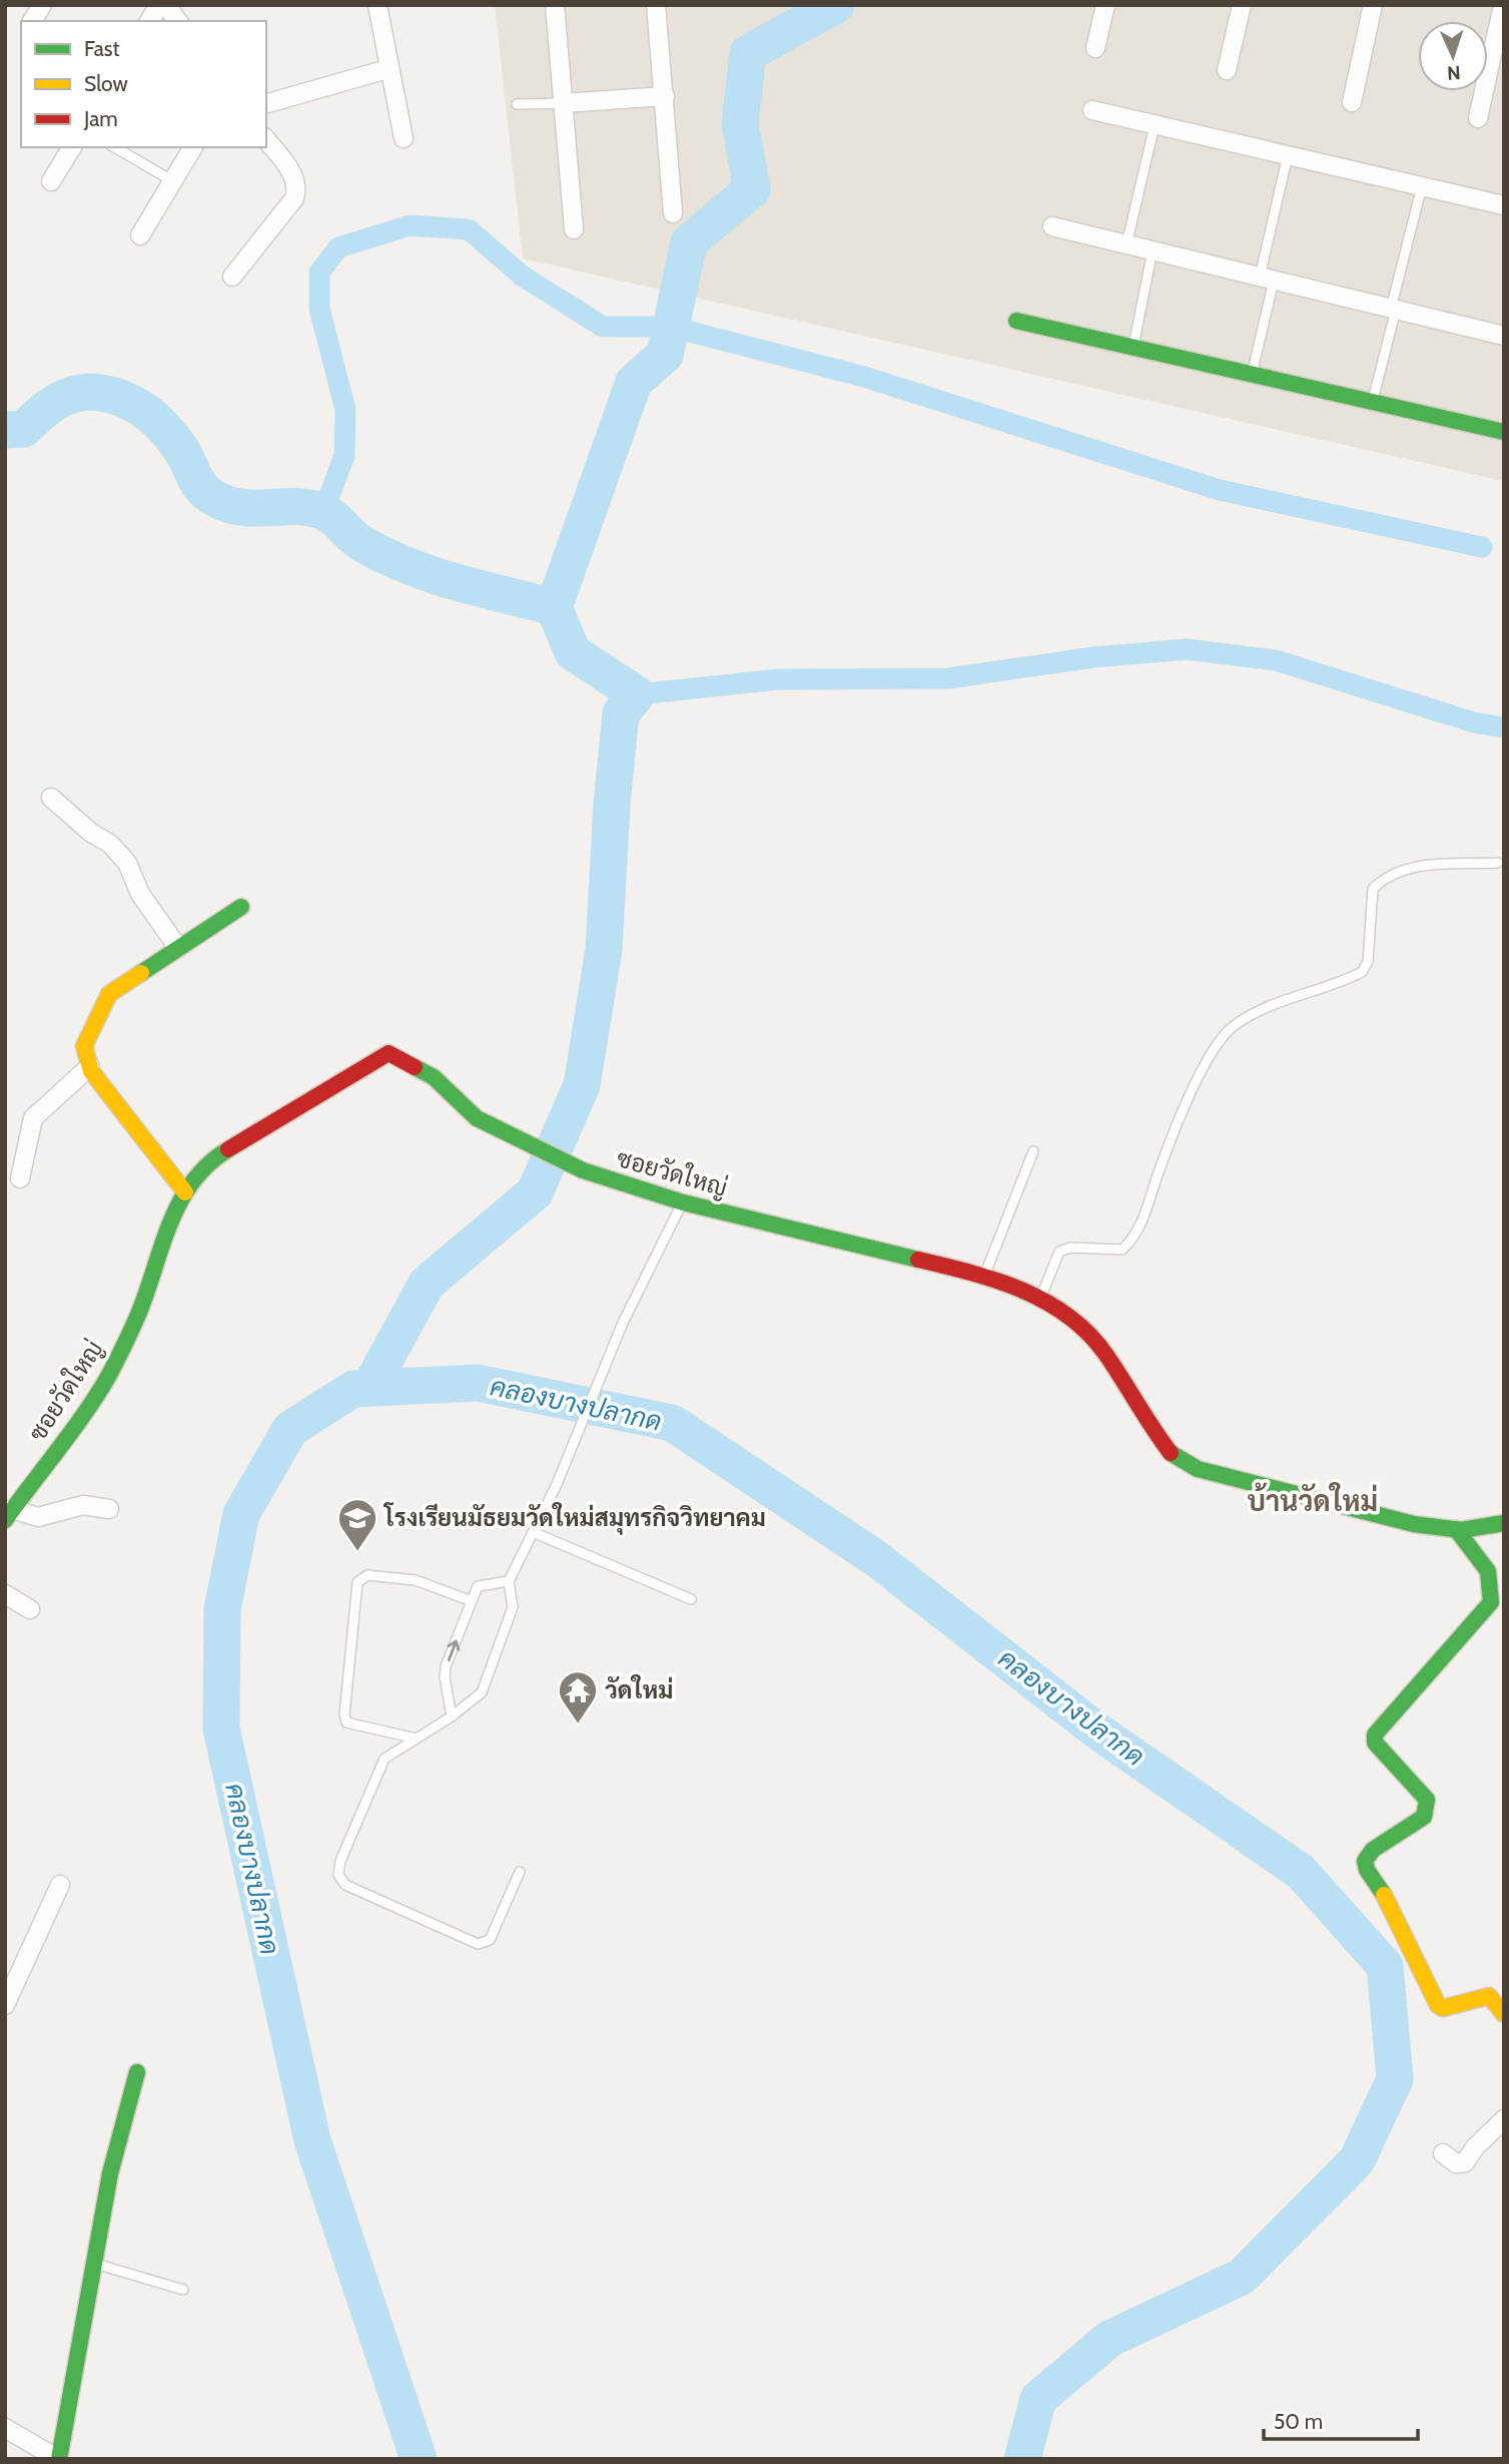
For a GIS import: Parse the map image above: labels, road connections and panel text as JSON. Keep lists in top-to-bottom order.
{
  "streets": {
    "street": ["ซอยวัดใหญ่"]
  },
  "districts": ["บ้านวัดใหม่"],
  "water": ["คลองบางปลากด"],
  "places": {
    "school or university": ["โรงเรียนมัธยมวัดใหม่สมุทรกิจวิทยาคม"],
    "temple": ["วัดใหม่"]
  },
  "legend": ["Fast", "Slow", "Jam"],
  "scale_bar": "50 m",
  "north": "bottom"
}
